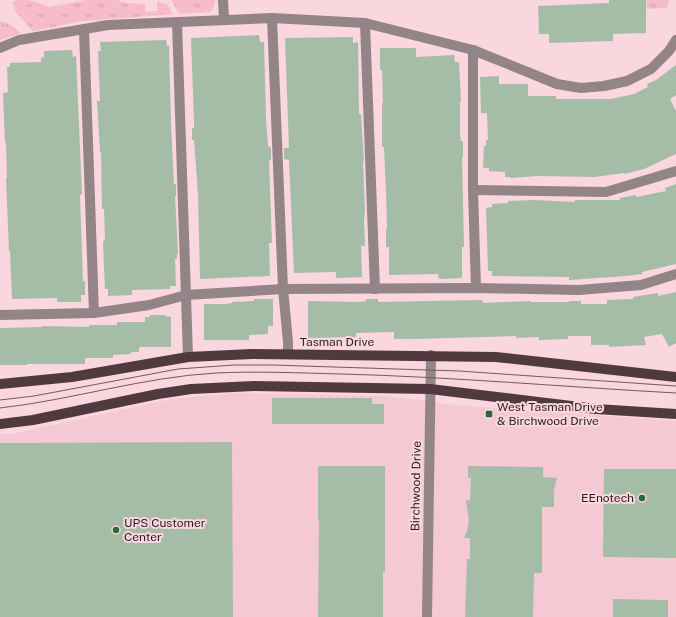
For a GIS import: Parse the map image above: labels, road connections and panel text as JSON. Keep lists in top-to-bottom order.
{
  "streets": {
    "main road": ["Tasman Drive"],
    "street": ["Birchwood Drive"]
  },
  "crossings": [
    ["Tasman Drive", "Birchwood Drive"]
  ],
  "places": {
    "transit": ["West Tasman Drive & Birchwood Drive"],
    "other": ["EEnotech", "UPS Customer Center"]
  }
}
